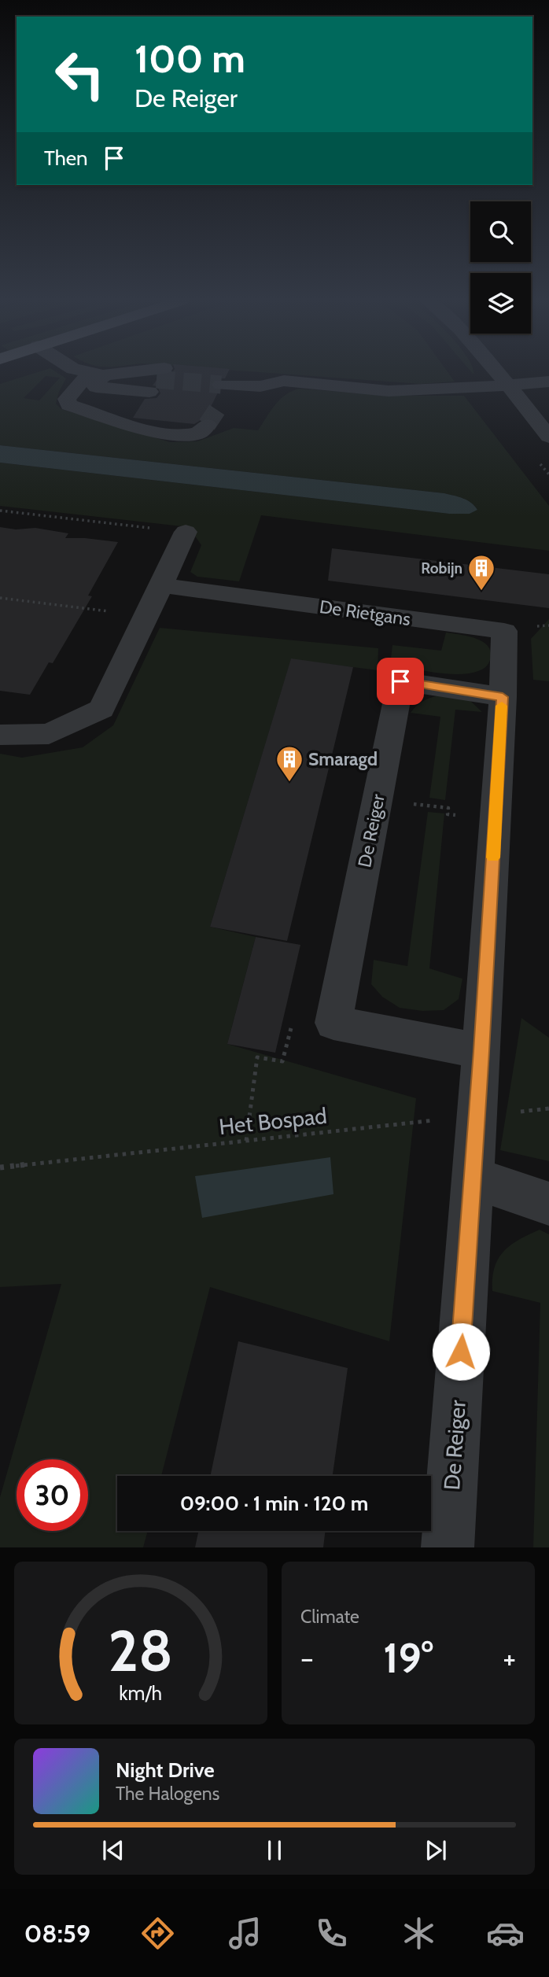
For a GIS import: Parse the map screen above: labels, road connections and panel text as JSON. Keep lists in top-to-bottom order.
{
  "streets": {
    "street": ["De Rietgans", "De Reiger"],
    "path": ["Het Bospad"]
  },
  "crossings": [
    ["De Rietgans", "De Reiger"],
    ["De Reiger", "Het Bospad"]
  ],
  "places": {
    "building": ["Robijn", "Smaragd"]
  },
  "page": {
    "turn": ["100 m", "De Reiger"],
    "then": "Then",
    "limit": "30",
    "trip": "09:00 · 1 min · 120 m",
    "tile": "Climate",
    "heat": ["−", "19°", "+"],
    "song": ["Night Drive", "The Halogens"],
    "tabs": "08:59",
    "gauge": ["28", "km/h"]
  }
}
